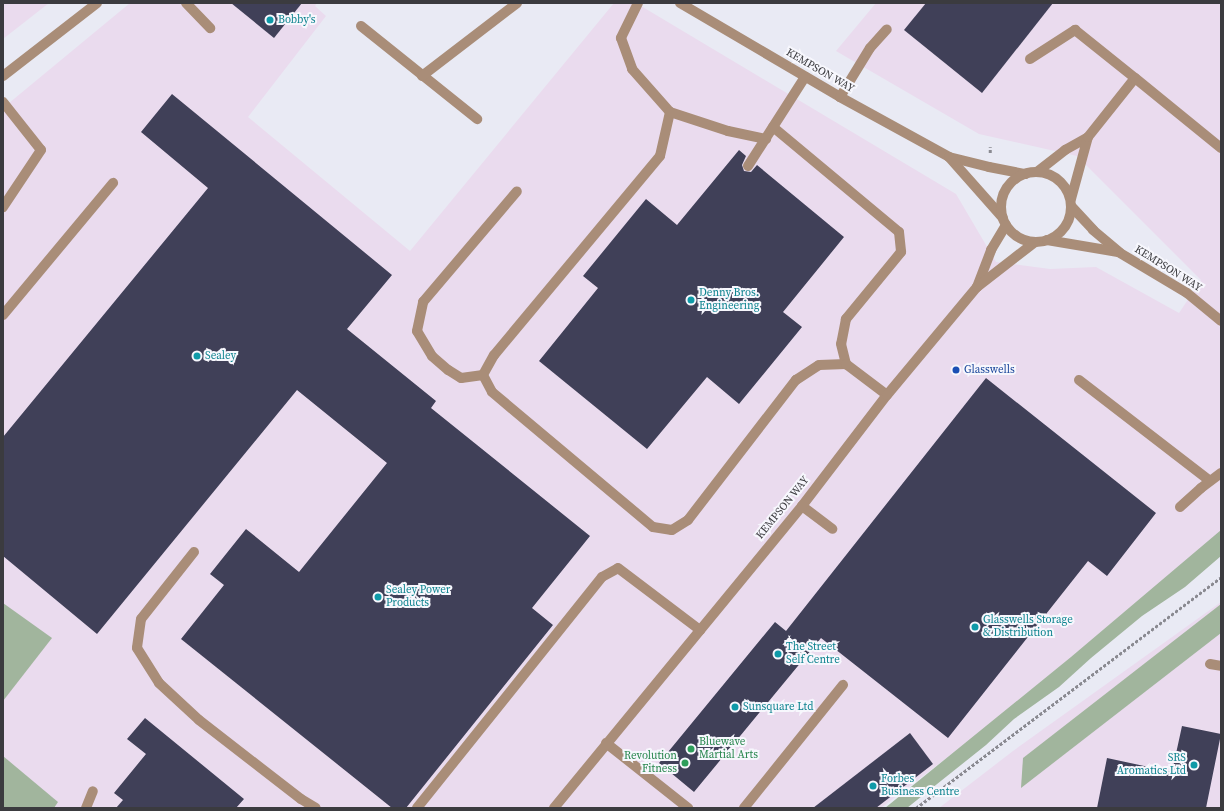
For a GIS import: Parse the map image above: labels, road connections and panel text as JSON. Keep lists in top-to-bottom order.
{
  "streets": {
    "street": ["KEMPSON WAY"]
  },
  "places": [
    "Bobby's",
    "Denny Bros. Engineering",
    "Sealey",
    "Glasswells",
    "Sealey Power Products",
    "Glasswells Storage & Distribution",
    "The Street Self Centre",
    "Sunsquare Ltd",
    "Bluewave Martial Arts",
    "Revolution Fitness",
    "SRS Aromatics Ltd",
    "Forbes Business Centre"
  ]
}
